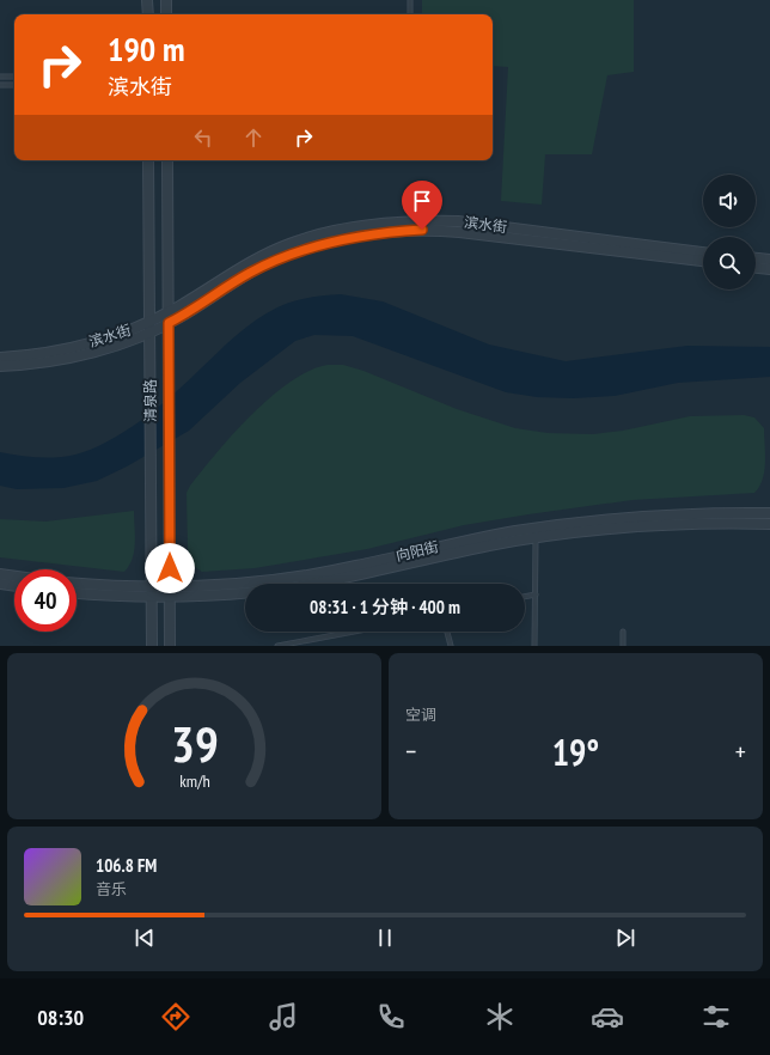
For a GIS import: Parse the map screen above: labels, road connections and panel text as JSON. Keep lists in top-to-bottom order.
{
  "streets": {
    "street": ["滨水街", "清泉路", "向阳街"]
  },
  "crossings": [
    ["滨水街", "清泉路"],
    ["清泉路", "向阳街"]
  ],
  "page": {
    "turn": ["190 m", "滨水街"],
    "limit": "40",
    "trip": "08:31 · 1 分钟 · 400 m",
    "tile": "空调",
    "heat": ["−", "19°", "+"],
    "song": ["106.8 FM", "音乐"],
    "tabs": "08:30",
    "gauge": ["39", "km/h"]
  }
}
